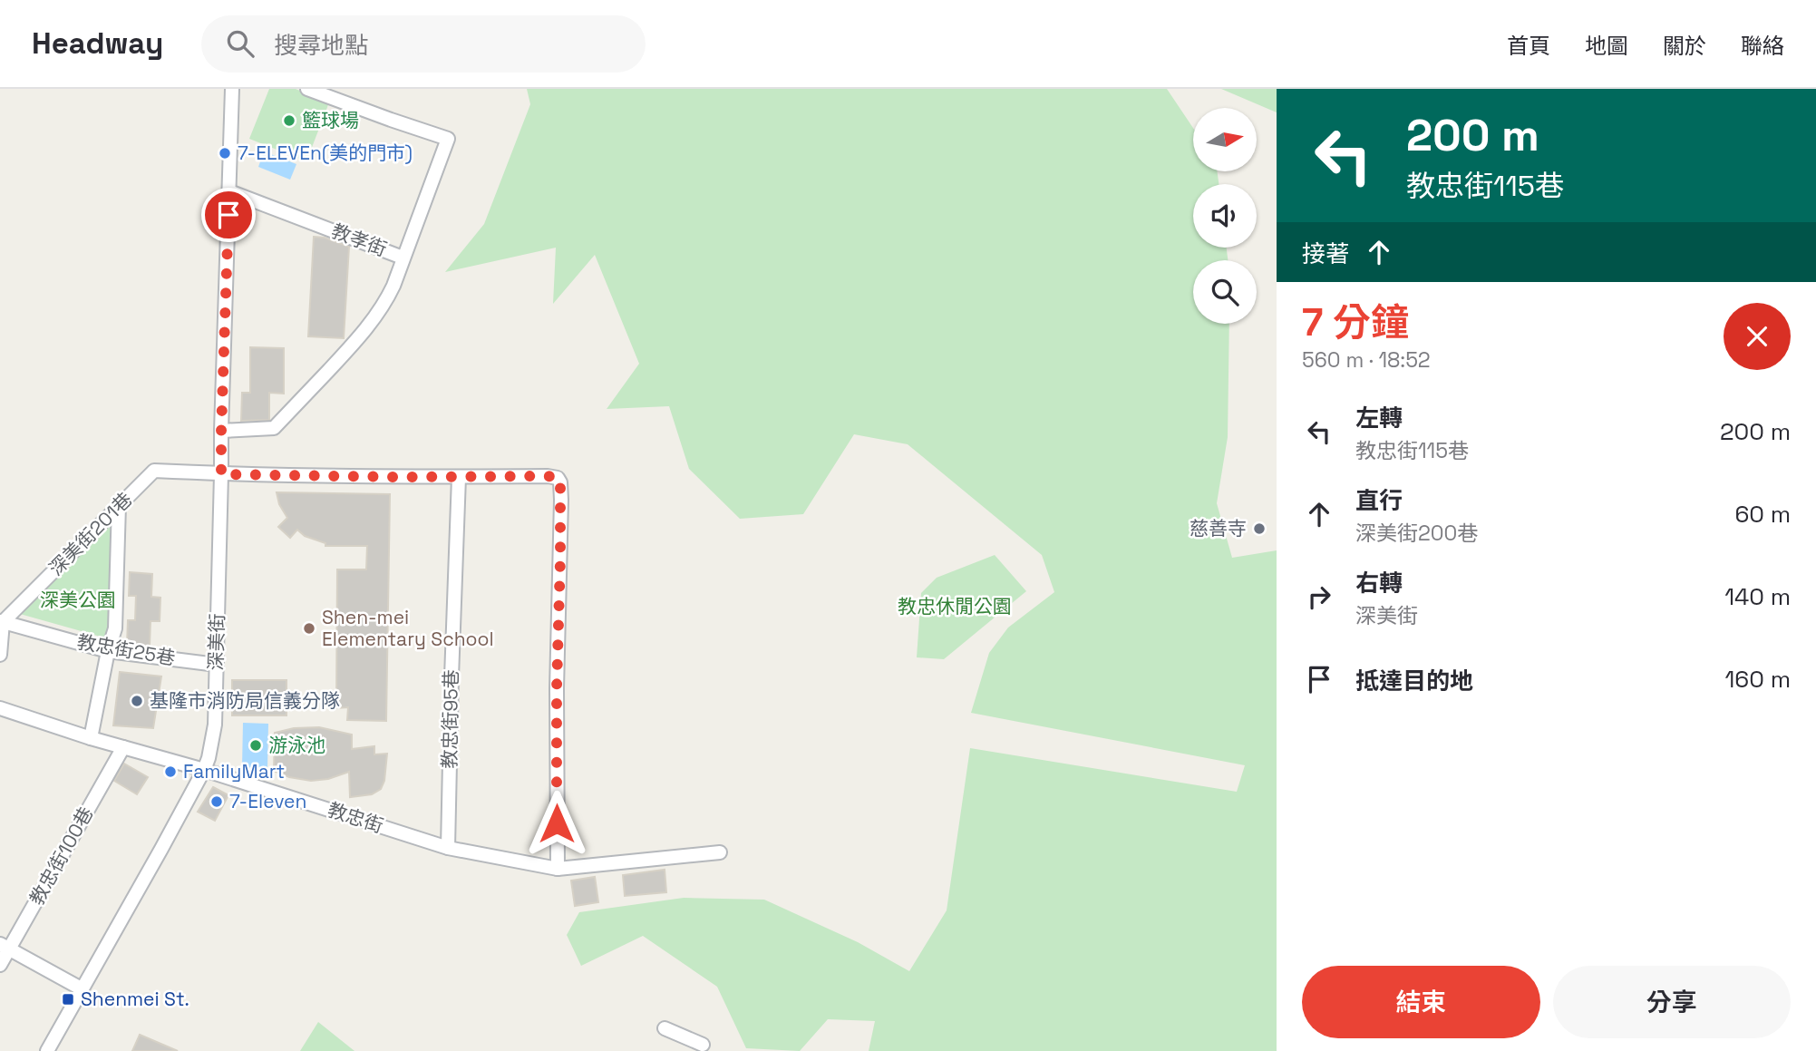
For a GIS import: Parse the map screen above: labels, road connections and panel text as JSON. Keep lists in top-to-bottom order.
{
  "streets": {
    "street": [
      "教孝街",
      "深美街201巷",
      "深美街",
      "教忠街25巷",
      "教忠街95巷",
      "教忠街",
      "教忠街100巷"
    ]
  },
  "crossings": [
    ["教孝街", "深美街"],
    ["深美街201巷", "深美街"],
    ["深美街201巷", "教忠街25巷"],
    ["深美街201巷", "教忠街95巷"],
    ["深美街201巷", "教忠街"],
    ["深美街", "教忠街25巷"],
    ["深美街", "教忠街"],
    ["教忠街95巷", "教忠街"],
    ["教忠街", "教忠街100巷"]
  ],
  "parks": ["深美公園", "教忠休閒公園"],
  "places": {
    "other": [
      "籃球場",
      "7-ELEVEn(美的門市)",
      "慈善寺",
      "Shen-mei Elementary School",
      "基隆市消防局信義分隊",
      "游泳池",
      "FamilyMart",
      "7-Eleven"
    ],
    "transit": ["Shenmei St."]
  },
  "north": "right",
  "page": {
    "header": "Headway",
    "search": "搜尋地點",
    "nav": [
      "首頁",
      "地圖",
      "關於",
      "聯絡"
    ],
    "turn": ["200 m", "教忠街115巷"],
    "then": "接著",
    "heading": ["7 分鐘", "560 m · 18:52"],
    "list": [
      {
        "name": "左轉",
        "note": "教忠街115巷",
        "value": "200 m"
      },
      {
        "name": "直行",
        "note": "深美街200巷",
        "value": "60 m"
      },
      {
        "name": "右轉",
        "note": "深美街",
        "value": "140 m"
      },
      {
        "name": "抵達目的地",
        "value": "160 m"
      }
    ],
    "buttons": ["結束", "分享"]
  }
}
